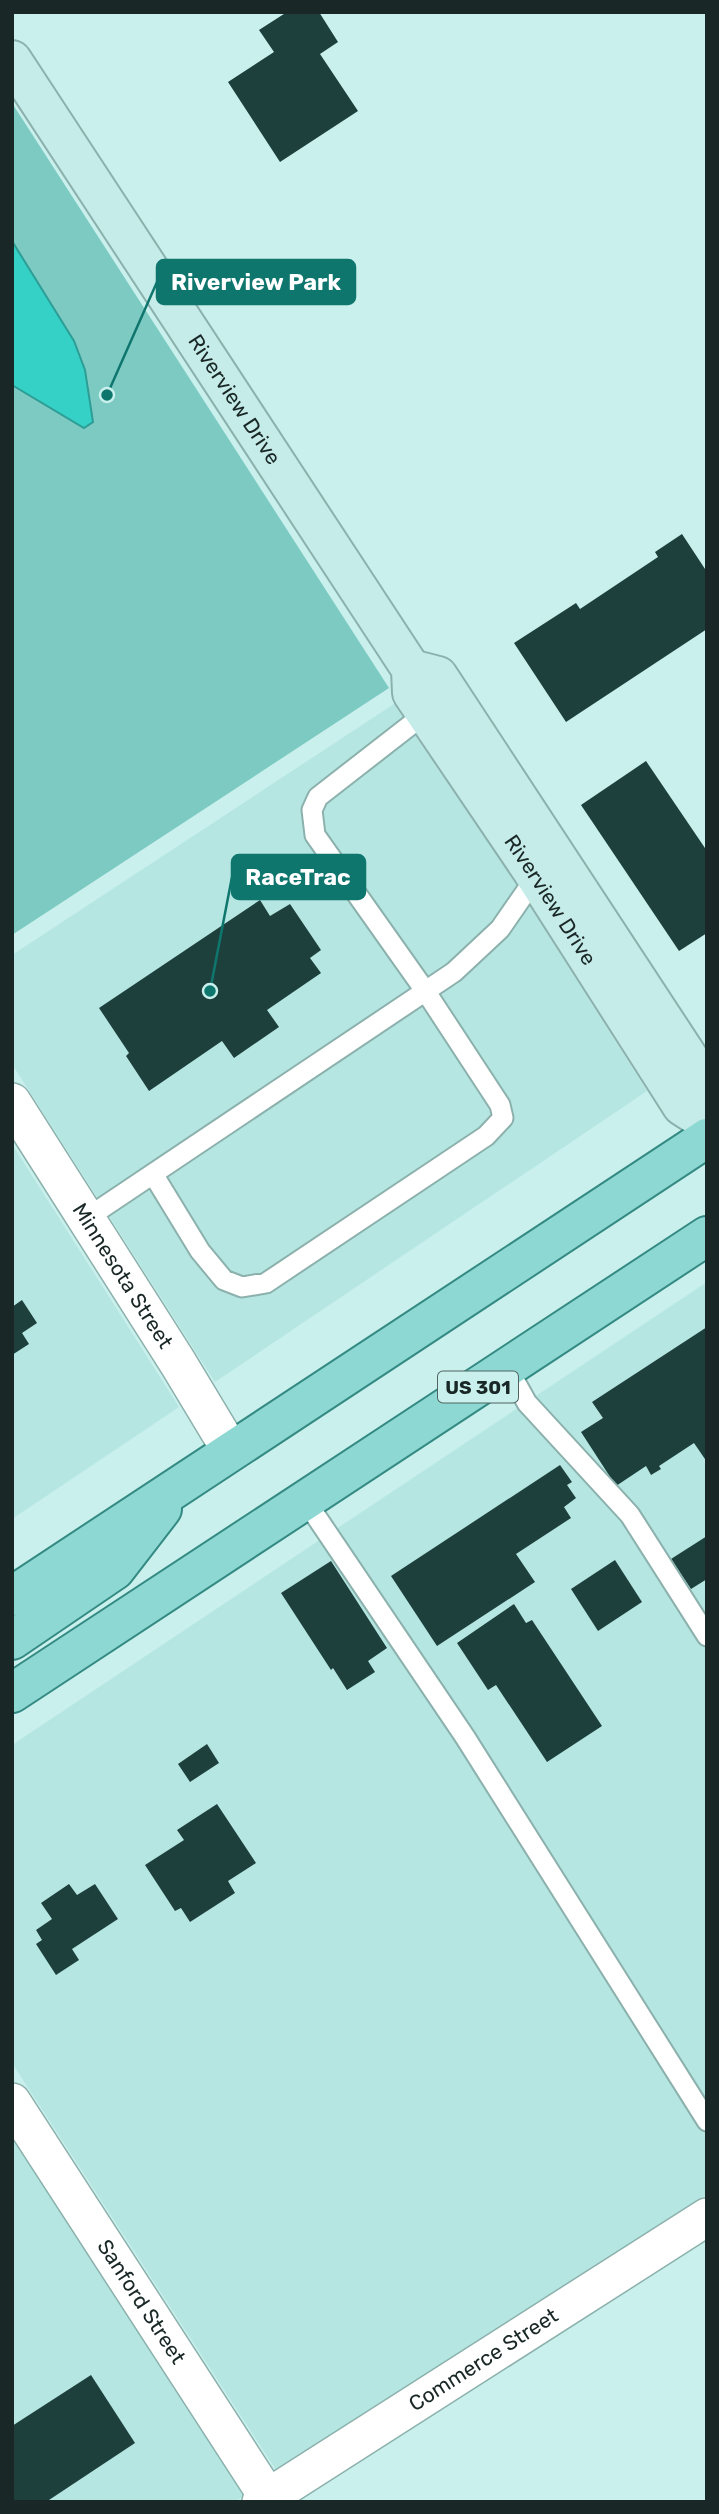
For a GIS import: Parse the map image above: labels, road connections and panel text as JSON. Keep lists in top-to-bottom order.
{
  "streets": {
    "main road": ["US 301"],
    "street": [
      "Riverview Drive",
      "Minnesota Street",
      "Sanford Street",
      "Commerce Street"
    ]
  },
  "crossings": [
    ["Sanford Street", "Commerce Street"]
  ],
  "places": ["Riverview Park", "RaceTrac"]
}
